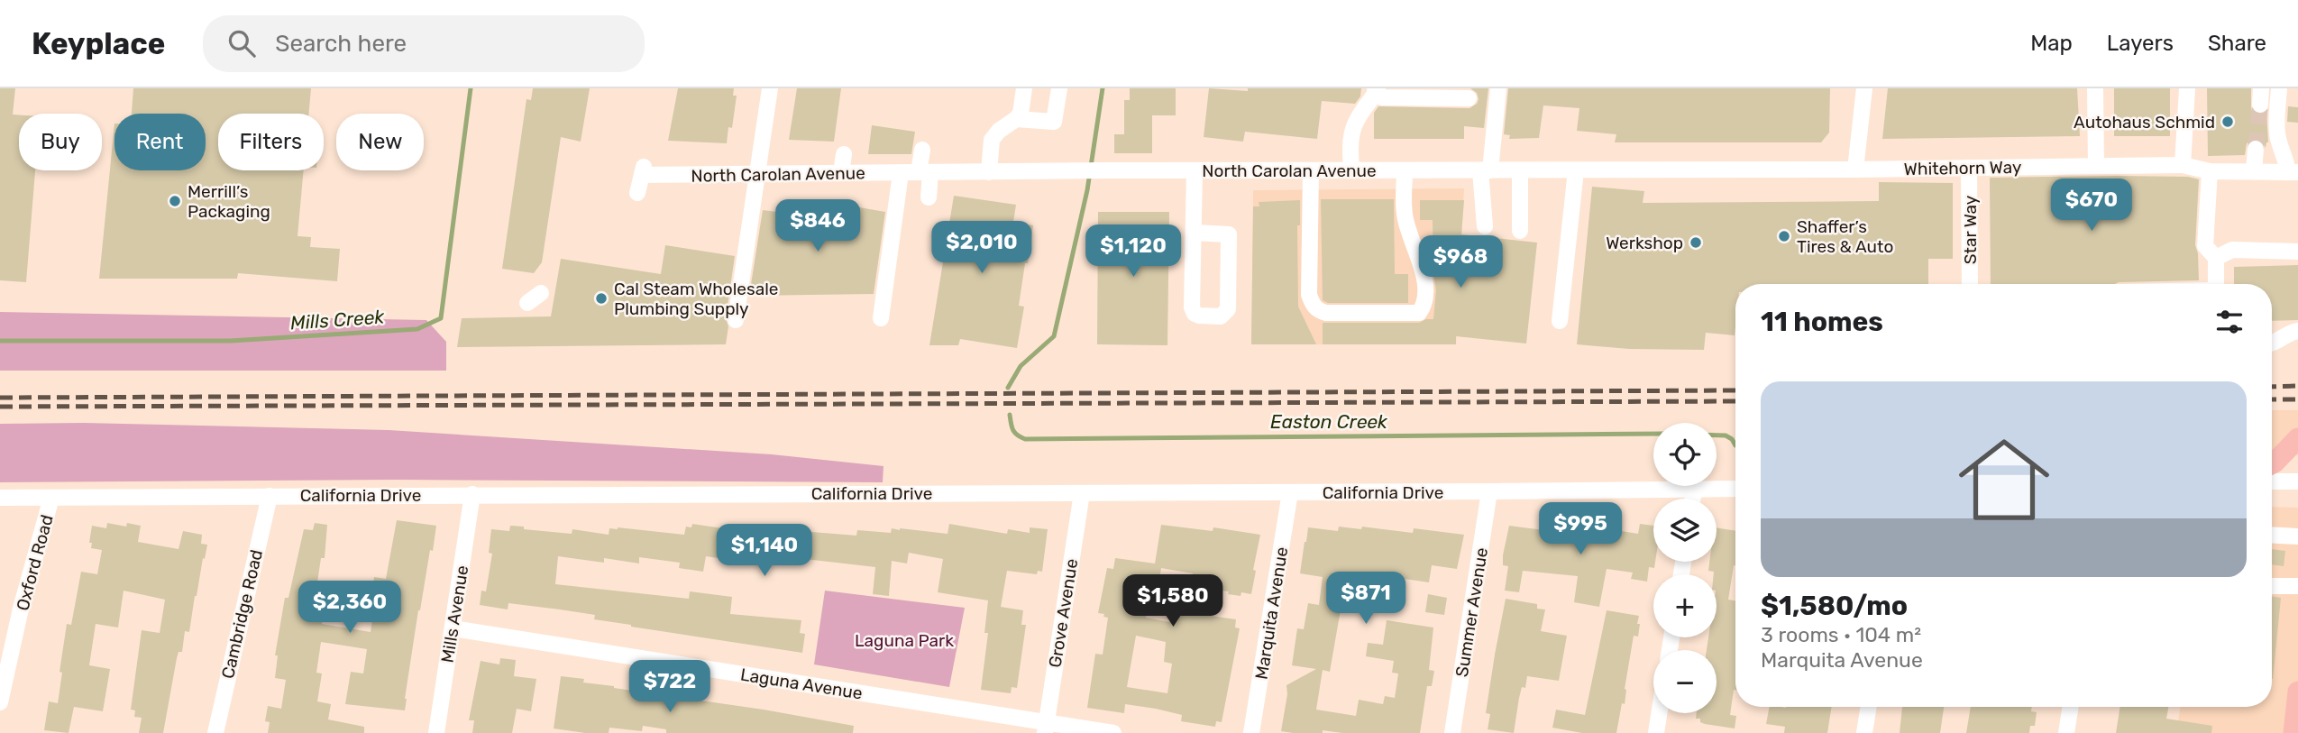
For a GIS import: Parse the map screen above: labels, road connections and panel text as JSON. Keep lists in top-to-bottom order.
{
  "streets": {
    "street": [
      "Whitehorn Way",
      "North Carolan Avenue",
      "Star Way",
      "California Drive",
      "Oxford Road",
      "Summer Avenue",
      "Grove Avenue",
      "Marquita Avenue",
      "Cambridge Road",
      "Mills Avenue",
      "Laguna Avenue"
    ]
  },
  "crossings": [
    ["Whitehorn Way", "North Carolan Avenue"],
    ["Whitehorn Way", "Star Way"],
    ["California Drive", "Oxford Road"],
    ["California Drive", "Summer Avenue"],
    ["California Drive", "Grove Avenue"],
    ["California Drive", "Marquita Avenue"],
    ["California Drive", "Cambridge Road"],
    ["California Drive", "Mills Avenue"],
    ["Grove Avenue", "Laguna Avenue"],
    ["Mills Avenue", "Laguna Avenue"]
  ],
  "water": ["Mills Creek", "Easton Creek"],
  "parks": ["Laguna Park"],
  "places": [
    "Autohaus Schmid",
    "Merrill’s Packaging",
    "Shaffer’s Tires & Auto",
    "Werkshop",
    "Cal Steam Wholesale Plumbing Supply"
  ],
  "page": {
    "header": "Keyplace",
    "search": "Search here",
    "nav": ["Map", "Layers", "Share"],
    "chip": [
      "Buy",
      "Rent",
      "Filters",
      "New"
    ],
    "price": [
      "$670",
      "$846",
      "$2,010",
      "$1,120",
      "$968",
      "$995",
      "$1,140",
      "$871",
      "$1,580",
      "$2,360",
      "$722"
    ],
    "heading": "11 homes",
    "list": [
      {
        "name": "$1,580/mo",
        "note": "3 rooms · 104 m² · Marquita Avenue"
      }
    ],
    "map_buttons": ["+", "−"]
  }
}
